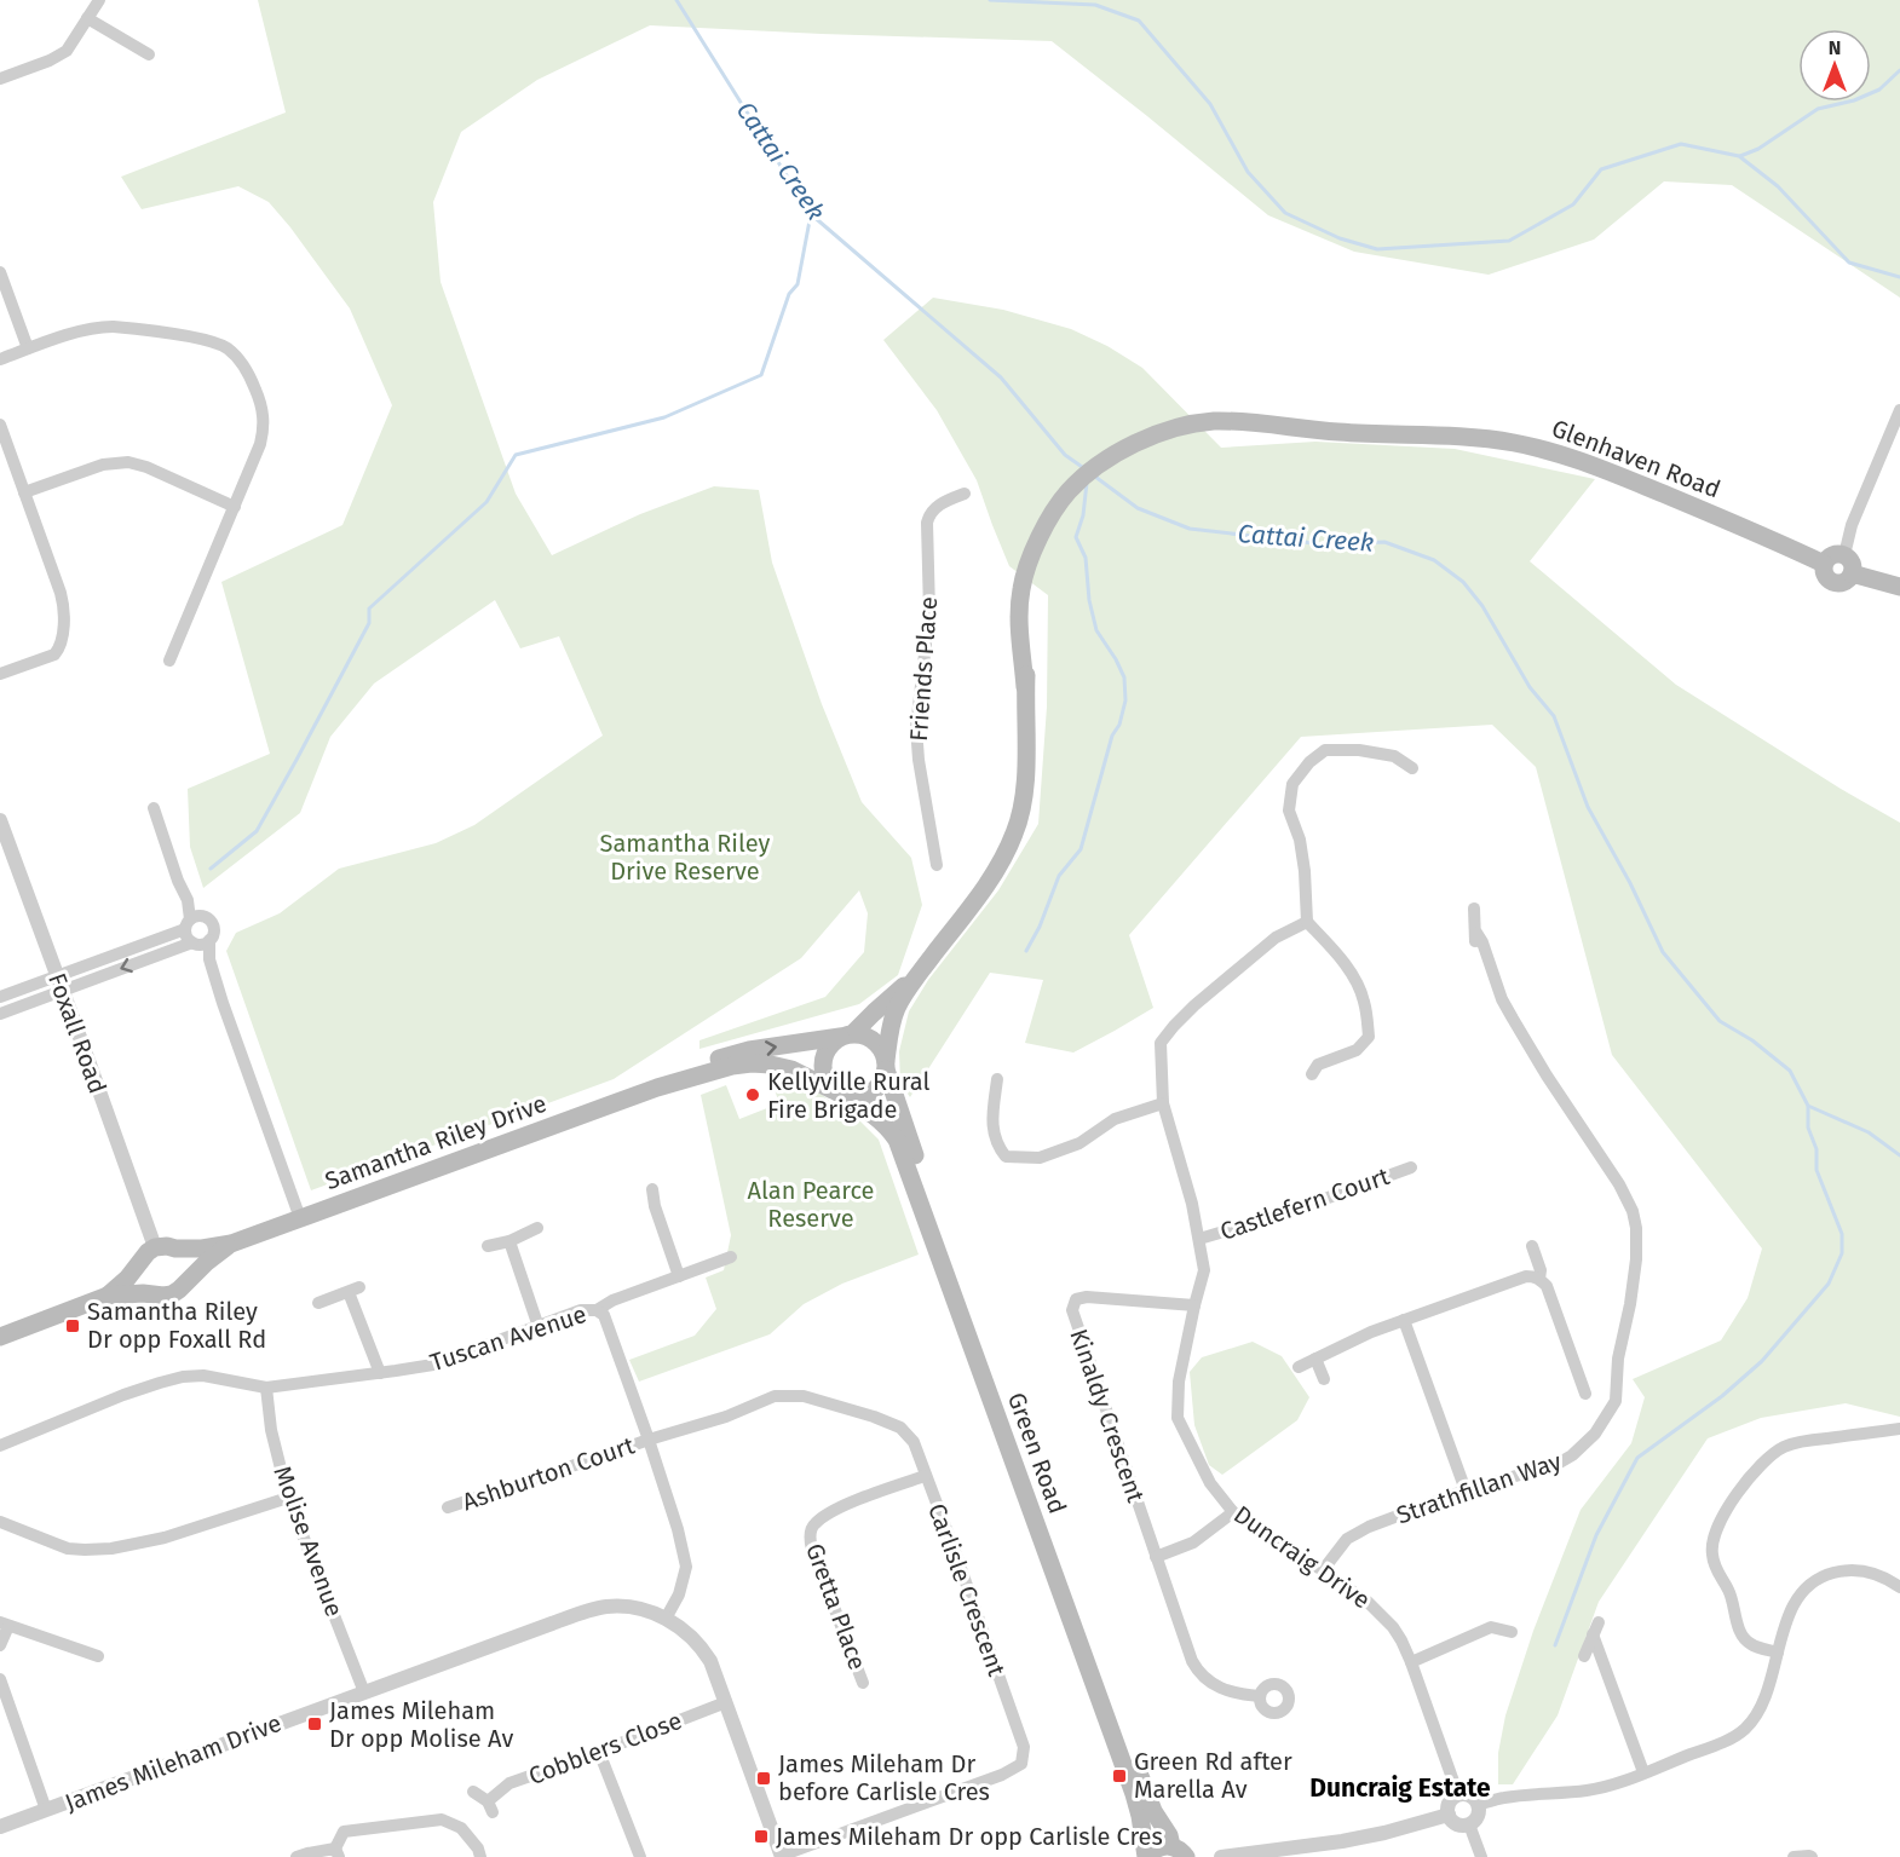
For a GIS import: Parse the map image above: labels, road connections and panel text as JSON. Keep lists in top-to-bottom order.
{
  "streets": {
    "main road": ["Glenhaven Road", "Samantha Riley Drive", "Green Road"],
    "street": [
      "Friends Place",
      "Foxall Road",
      "Castlefern Court",
      "Tuscan Avenue",
      "Kinaldy Crescent",
      "Ashburton Court",
      "Strathfillan Way",
      "Molise Avenue",
      "Duncraig Drive",
      "Carlisle Crescent",
      "Gretta Place",
      "Cobblers Close",
      "James Mileham Drive"
    ]
  },
  "crossings": [
    ["Glenhaven Road", "Samantha Riley Drive"],
    ["Glenhaven Road", "Green Road"],
    ["Foxall Road", "Samantha Riley Drive"],
    ["Samantha Riley Drive", "Green Road"],
    ["Castlefern Court", "Duncraig Drive"],
    ["Tuscan Avenue", "Ashburton Court"],
    ["Tuscan Avenue", "Molise Avenue"],
    ["Tuscan Avenue", "Carlisle Crescent"],
    ["Tuscan Avenue", "James Mileham Drive"],
    ["Kinaldy Crescent", "Duncraig Drive"],
    ["Ashburton Court", "Carlisle Crescent"],
    ["Strathfillan Way", "Duncraig Drive"],
    ["Molise Avenue", "James Mileham Drive"],
    ["Carlisle Crescent", "Gretta Place"],
    ["Carlisle Crescent", "James Mileham Drive"],
    ["Cobblers Close", "James Mileham Drive"]
  ],
  "districts": ["Duncraig Estate"],
  "water": ["Cattai Creek"],
  "parks": ["Samantha Riley Drive Reserve", "Alan Pearce Reserve"],
  "places": {
    "other": ["Kellyville Rural Fire Brigade"],
    "transit": [
      "Samantha Riley Dr opp Foxall Rd",
      "James Mileham Dr opp Molise Av",
      "Green Rd after Marella Av",
      "James Mileham Dr before Carlisle Cres",
      "James Mileham Dr opp Carlisle Cres"
    ]
  },
  "north": "top"
}
